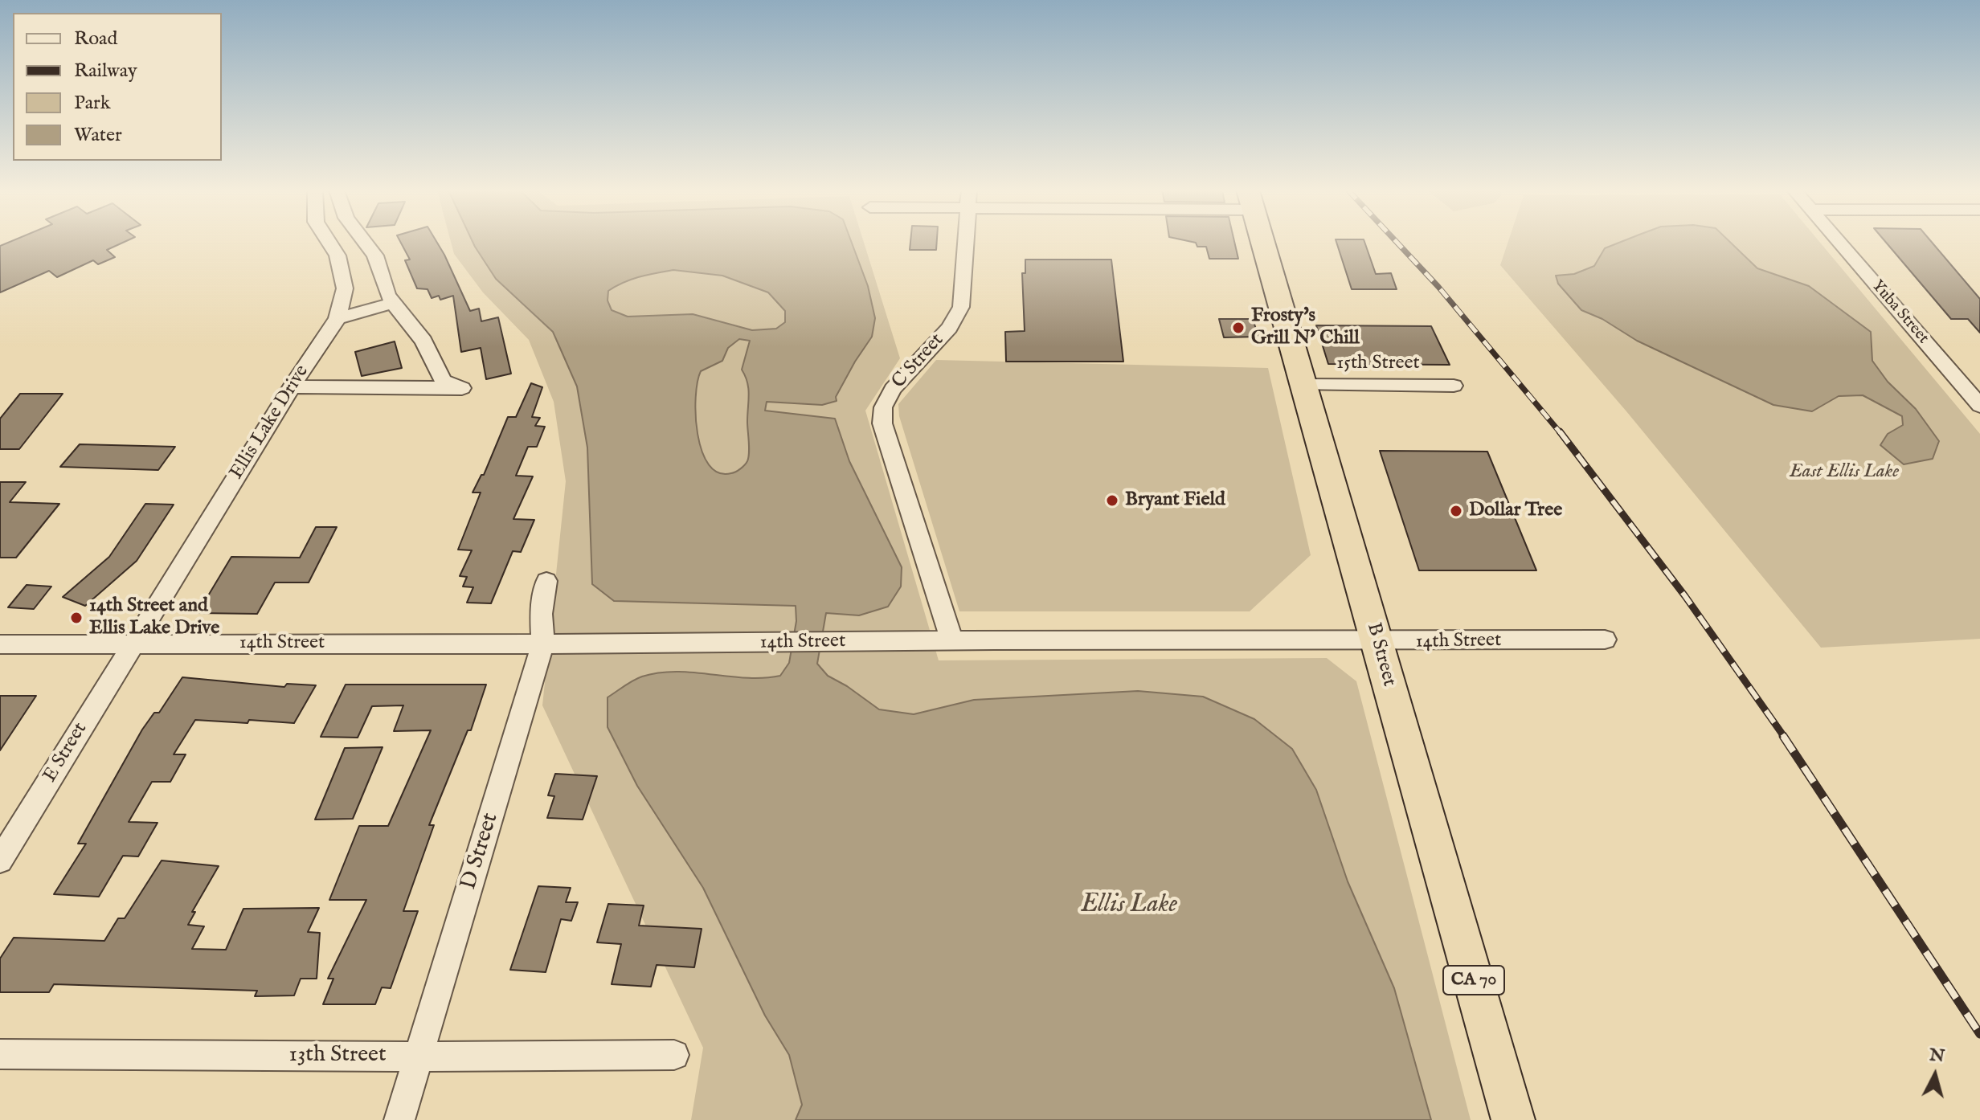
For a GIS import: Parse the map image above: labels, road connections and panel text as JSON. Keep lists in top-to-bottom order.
{
  "streets": {
    "highway": ["B Street", "CA 70"],
    "street": [
      "Yuba Street",
      "C Street",
      "15th Street",
      "Ellis Lake Drive",
      "14th Street",
      "E Street",
      "D Street",
      "13th Street"
    ]
  },
  "crossings": [
    ["C Street", "14th Street"],
    ["15th Street", "B Street"],
    ["Ellis Lake Drive", "14th Street"],
    ["Ellis Lake Drive", "E Street"],
    ["14th Street", "B Street"],
    ["14th Street", "E Street"],
    ["14th Street", "D Street"],
    ["D Street", "13th Street"]
  ],
  "water": ["Ellis Lake"],
  "parks": ["East Ellis Lake"],
  "places": [
    "Frosty's Grill N' Chill",
    "Bryant Field",
    "Dollar Tree",
    "14th Street and Ellis Lake Drive"
  ],
  "legend": [
    "Road",
    "Railway",
    "Park",
    "Water"
  ],
  "north": "top"
}
